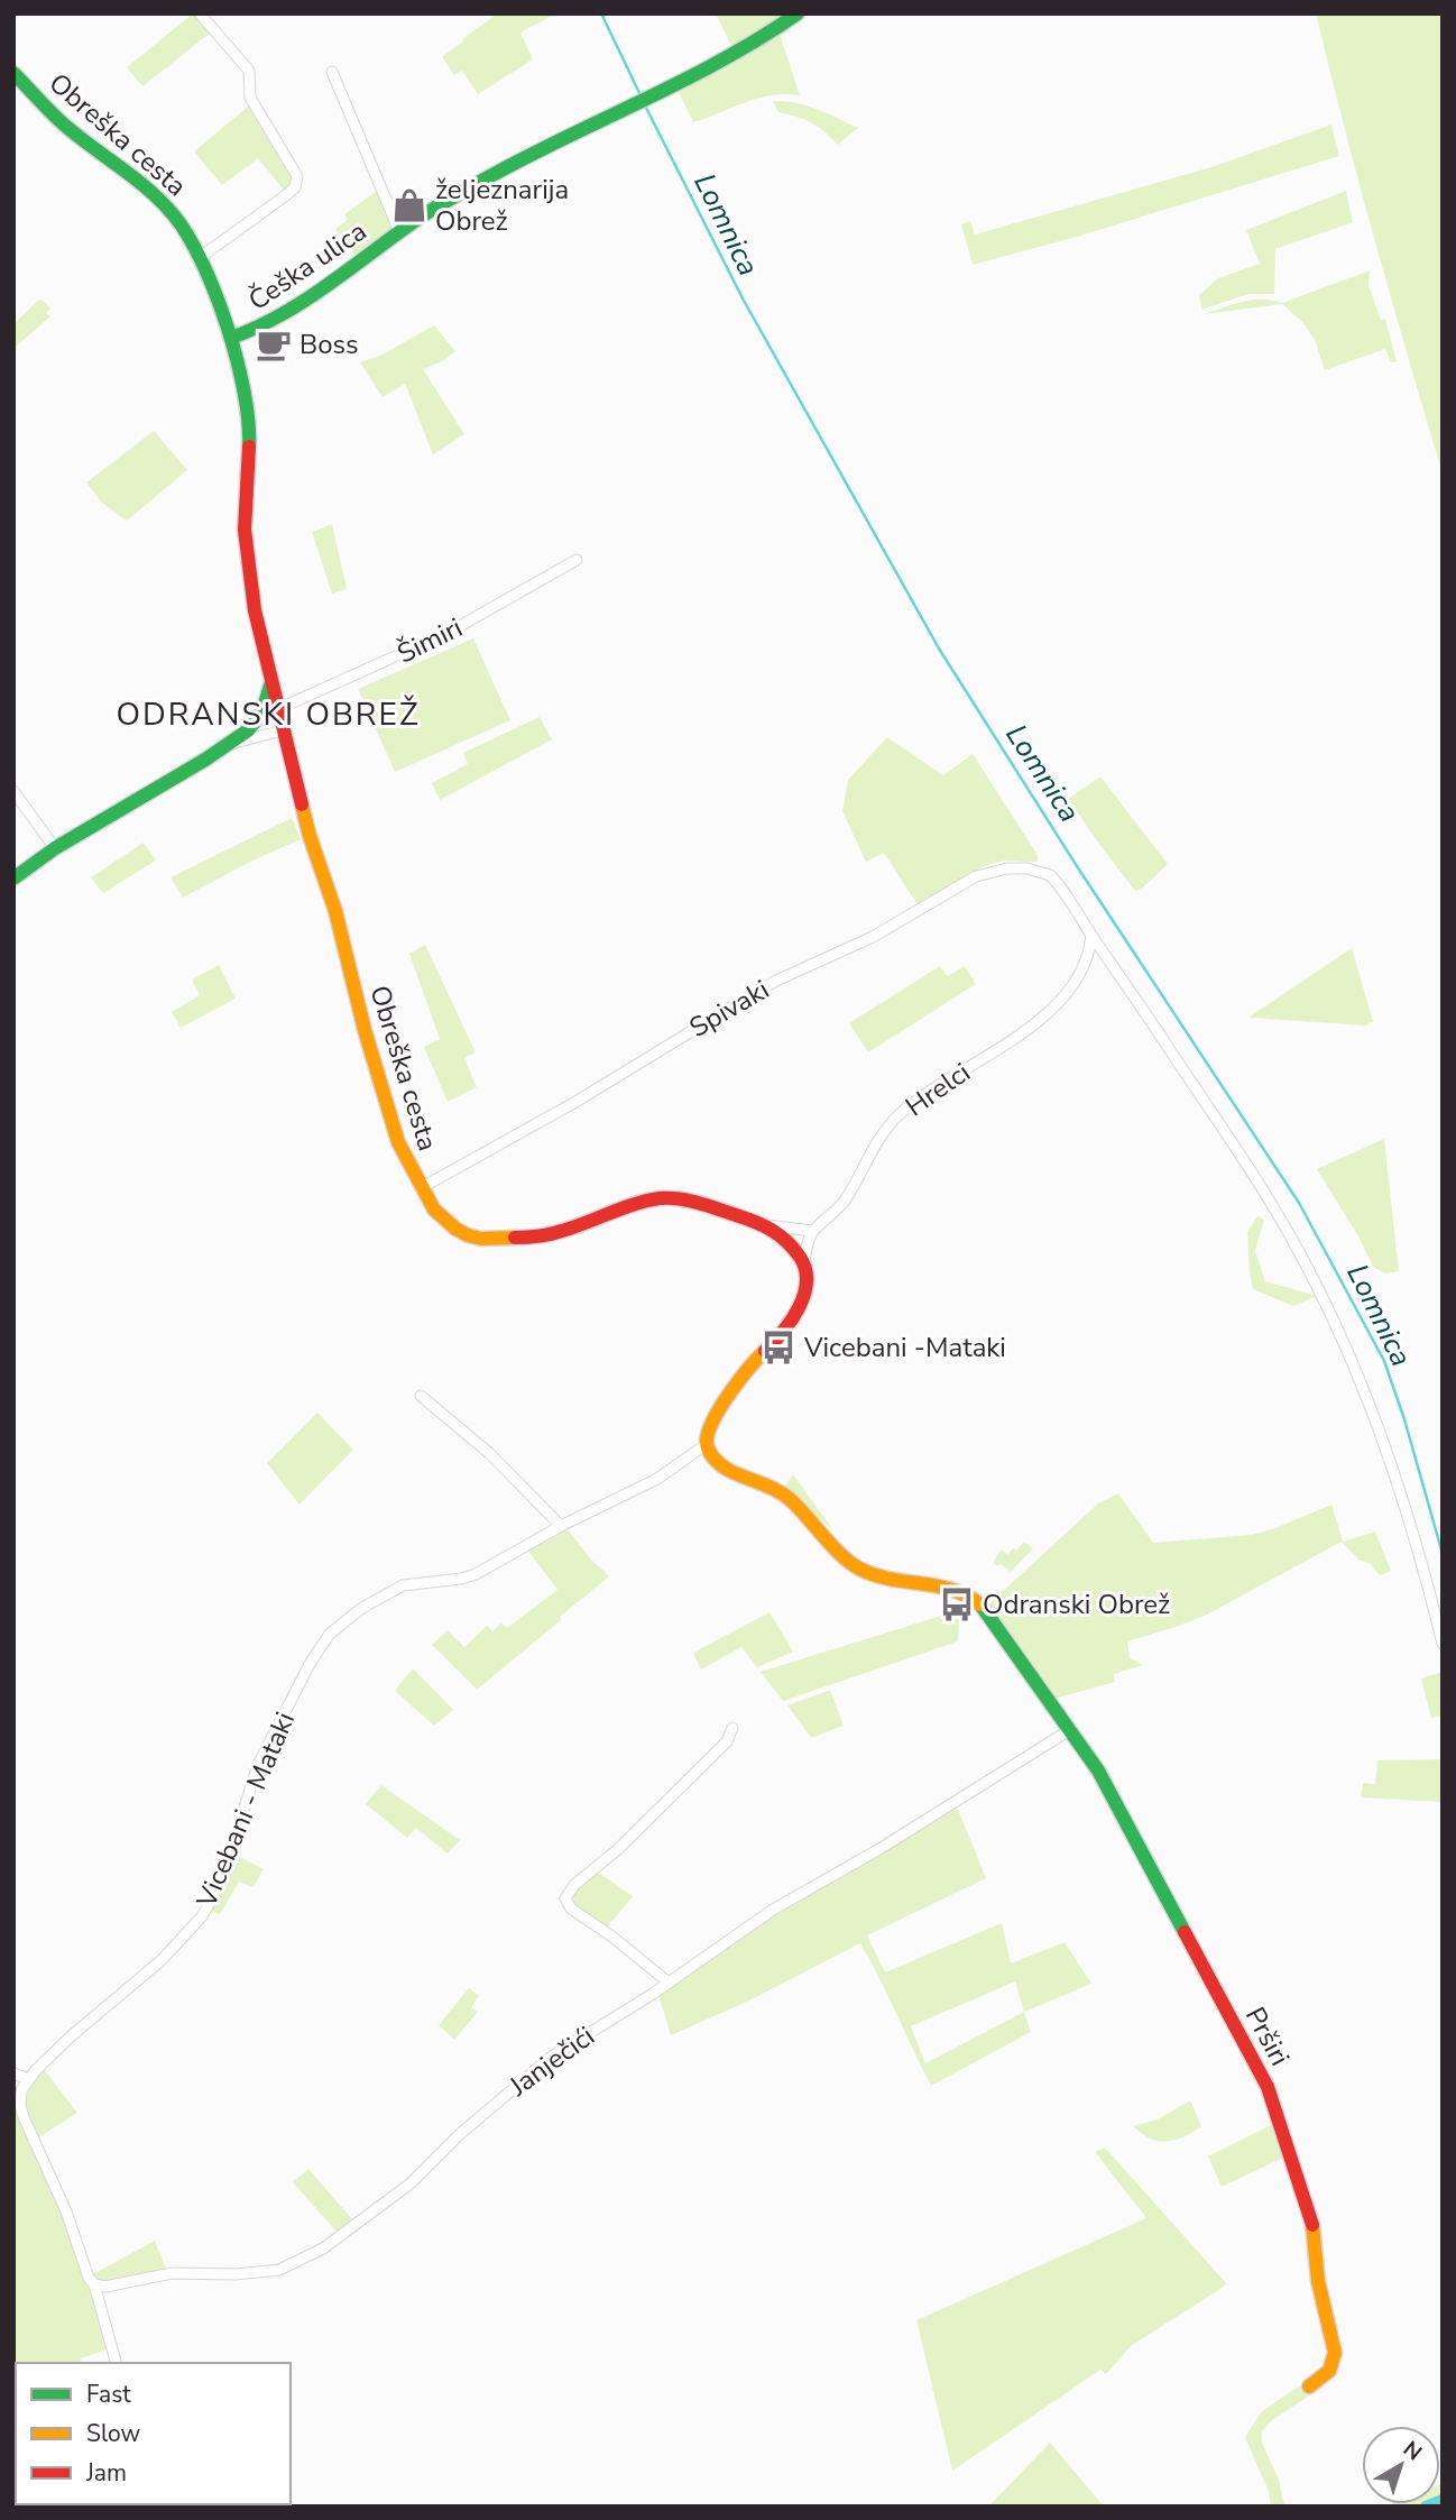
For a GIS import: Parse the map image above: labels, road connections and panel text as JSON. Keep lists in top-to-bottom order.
{
  "streets": {
    "street": [
      "Obreška cesta",
      "Češka ulica",
      "Šimiri",
      "Spivaki",
      "Hrelci",
      "Vicebani - Mataki",
      "Prširi",
      "Janječići"
    ]
  },
  "crossings": [
    ["Obreška cesta", "Češka ulica"],
    ["Obreška cesta", "Šimiri"],
    ["Obreška cesta", "Spivaki"],
    ["Spivaki", "Hrelci"],
    ["Prširi", "Janječići"]
  ],
  "districts": ["ODRANSKI OBREŽ"],
  "water": ["Lomnica"],
  "places": {
    "shop": ["željeznarija Obrež"],
    "cafe": ["Boss"],
    "bus stop": ["Vicebani -Mataki", "Odranski Obrež"]
  },
  "legend": ["Fast", "Slow", "Jam"],
  "north": "top right"
}
